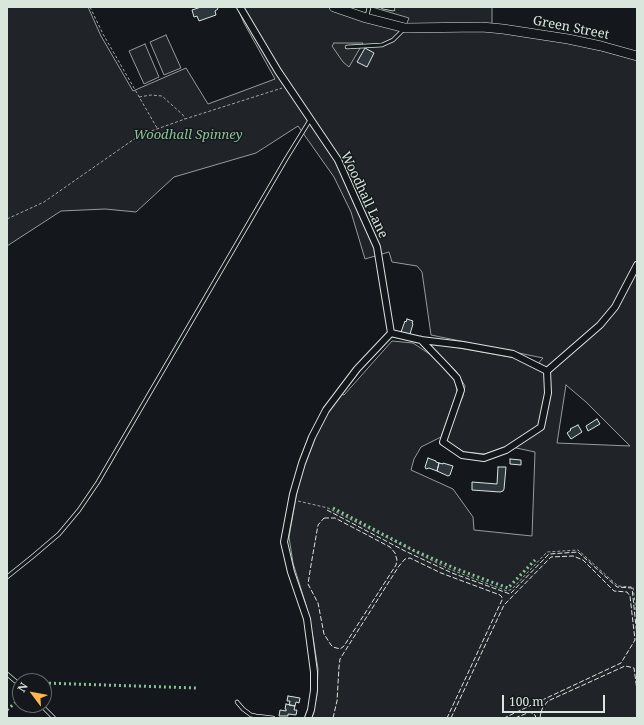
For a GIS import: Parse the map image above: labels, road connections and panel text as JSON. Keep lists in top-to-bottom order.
{
  "streets": {
    "main road": ["Green Street"],
    "street": ["Woodhall Lane"]
  },
  "parks": ["Woodhall Spinney"],
  "scale_bar": "100 m",
  "north": "top left"
}
